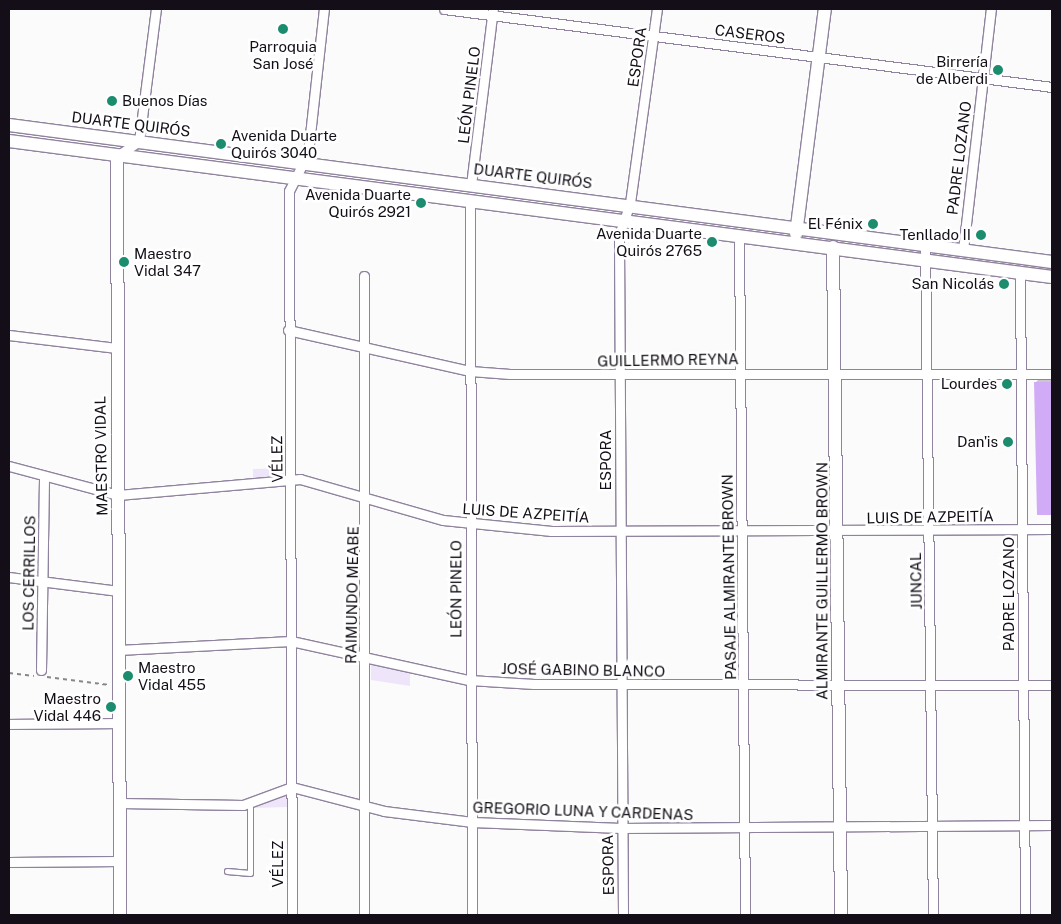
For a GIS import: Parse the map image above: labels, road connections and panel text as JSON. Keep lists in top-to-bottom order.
{
  "streets": {
    "main road": ["DUARTE QUIRÓS", "MAESTRO VIDAL", "ALMIRANTE GUILLERMO BROWN"],
    "street": [
      "CASEROS",
      "ESPORA",
      "LEÓN PINELO",
      "PADRE LOZANO",
      "GUILLERMO REYNA",
      "VÉLEZ",
      "LUIS DE AZPEITÍA",
      "LOS CERRILLOS",
      "PASAJE ALMIRANTE BROWN",
      "JUNCAL",
      "RAIMUNDO MEABE",
      "JOSÉ GABINO BLANCO",
      "GREGORIO LUNA Y CARDENAS"
    ]
  },
  "crossings": [
    ["CASEROS", "ESPORA"],
    ["CASEROS", "LEÓN PINELO"],
    ["CASEROS", "PADRE LOZANO"],
    ["ESPORA", "DUARTE QUIRÓS"],
    ["ESPORA", "GUILLERMO REYNA"],
    ["ESPORA", "LUIS DE AZPEITÍA"],
    ["ESPORA", "JOSÉ GABINO BLANCO"],
    ["ESPORA", "GREGORIO LUNA Y CARDENAS"],
    ["LEÓN PINELO", "DUARTE QUIRÓS"],
    ["LEÓN PINELO", "GUILLERMO REYNA"],
    ["LEÓN PINELO", "LUIS DE AZPEITÍA"],
    ["LEÓN PINELO", "JOSÉ GABINO BLANCO"],
    ["LEÓN PINELO", "GREGORIO LUNA Y CARDENAS"],
    ["DUARTE QUIRÓS", "PADRE LOZANO"],
    ["DUARTE QUIRÓS", "JUNCAL"],
    ["PADRE LOZANO", "GUILLERMO REYNA"],
    ["PADRE LOZANO", "LUIS DE AZPEITÍA"],
    ["PADRE LOZANO", "JOSÉ GABINO BLANCO"],
    ["PADRE LOZANO", "GREGORIO LUNA Y CARDENAS"],
    ["GUILLERMO REYNA", "VÉLEZ"],
    ["GUILLERMO REYNA", "PASAJE ALMIRANTE BROWN"],
    ["GUILLERMO REYNA", "ALMIRANTE GUILLERMO BROWN"],
    ["GUILLERMO REYNA", "JUNCAL"],
    ["GUILLERMO REYNA", "RAIMUNDO MEABE"],
    ["MAESTRO VIDAL", "LUIS DE AZPEITÍA"],
    ["MAESTRO VIDAL", "JOSÉ GABINO BLANCO"],
    ["VÉLEZ", "LUIS DE AZPEITÍA"],
    ["VÉLEZ", "JOSÉ GABINO BLANCO"],
    ["VÉLEZ", "GREGORIO LUNA Y CARDENAS"],
    ["LUIS DE AZPEITÍA", "LOS CERRILLOS"],
    ["LUIS DE AZPEITÍA", "PASAJE ALMIRANTE BROWN"],
    ["LUIS DE AZPEITÍA", "ALMIRANTE GUILLERMO BROWN"],
    ["LUIS DE AZPEITÍA", "JUNCAL"],
    ["LUIS DE AZPEITÍA", "RAIMUNDO MEABE"],
    ["PASAJE ALMIRANTE BROWN", "JOSÉ GABINO BLANCO"],
    ["PASAJE ALMIRANTE BROWN", "GREGORIO LUNA Y CARDENAS"],
    ["ALMIRANTE GUILLERMO BROWN", "JOSÉ GABINO BLANCO"],
    ["ALMIRANTE GUILLERMO BROWN", "GREGORIO LUNA Y CARDENAS"],
    ["JUNCAL", "JOSÉ GABINO BLANCO"],
    ["JUNCAL", "GREGORIO LUNA Y CARDENAS"],
    ["RAIMUNDO MEABE", "JOSÉ GABINO BLANCO"],
    ["RAIMUNDO MEABE", "GREGORIO LUNA Y CARDENAS"]
  ],
  "places": [
    "Parroquia San José",
    "Birrería de Alberdi",
    "Buenos Días",
    "Avenida Duarte Quirós 3040",
    "Avenida Duarte Quirós 2921",
    "El Fénix",
    "Tenllado II",
    "Avenida Duarte Quirós 2765",
    "Maestro Vidal 347",
    "San Nicolás",
    "Lourdes",
    "Dan'is",
    "Maestro Vidal 455",
    "Maestro Vidal 446"
  ]
}
